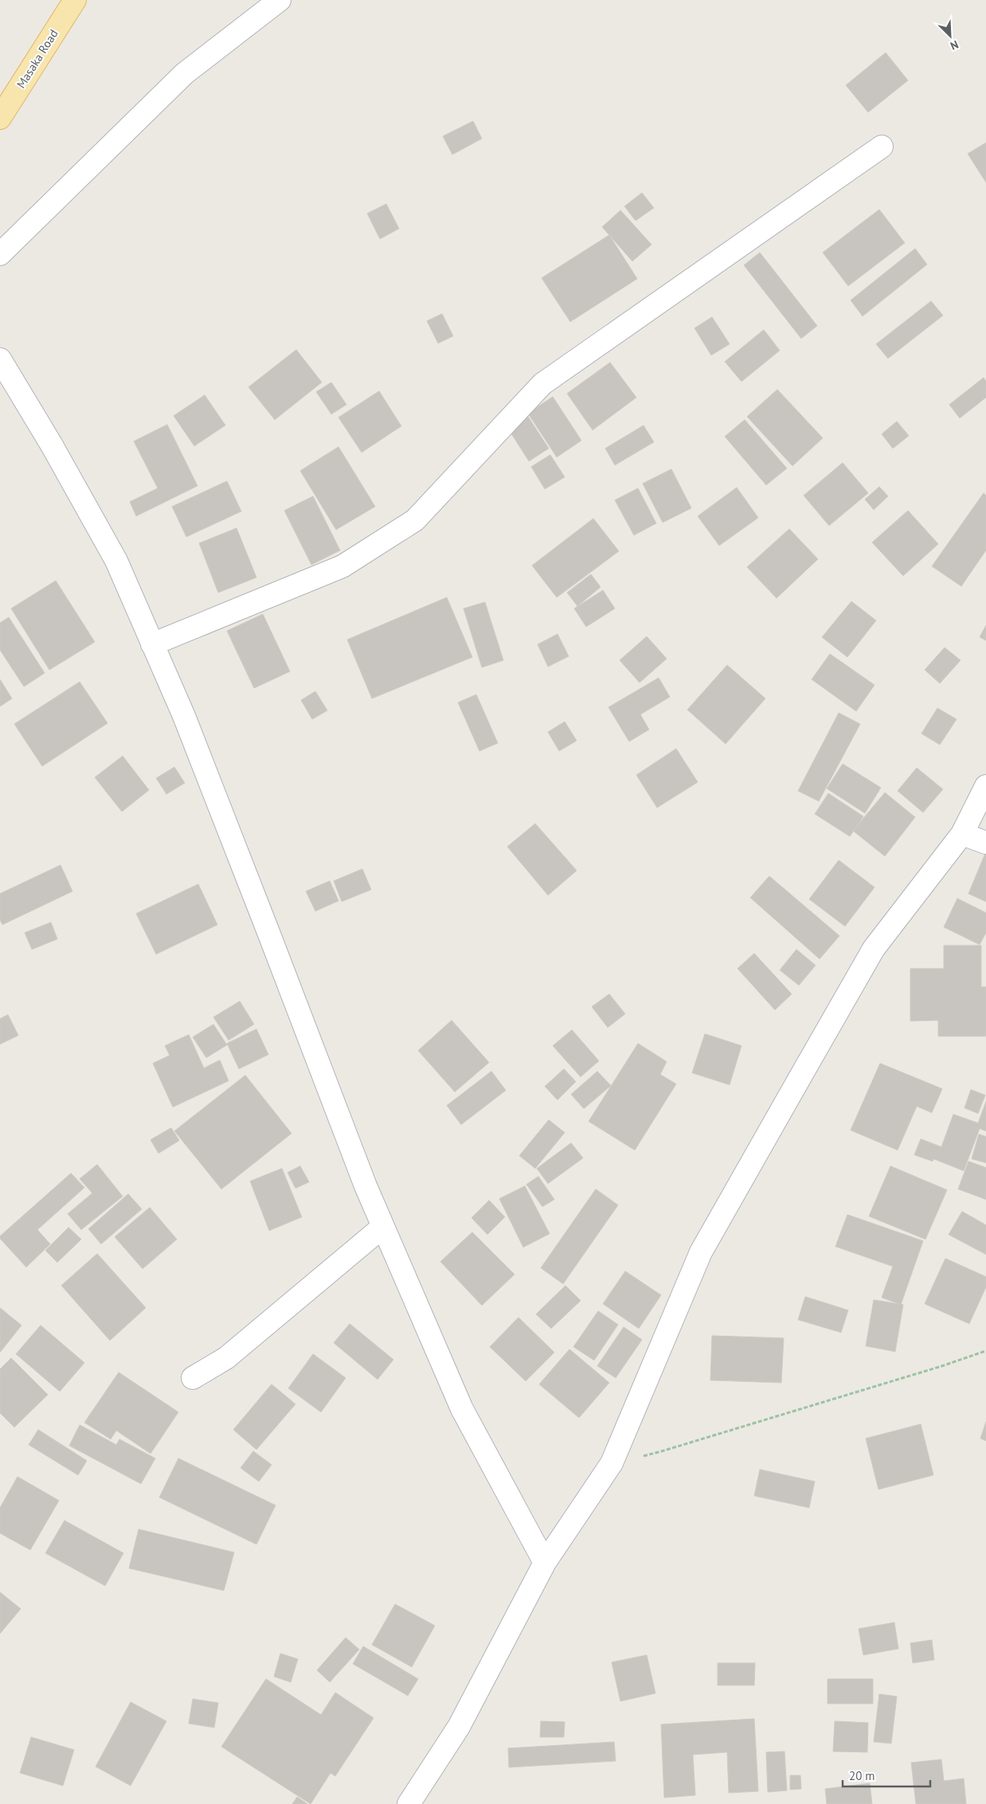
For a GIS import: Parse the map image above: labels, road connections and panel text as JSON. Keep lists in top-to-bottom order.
{
  "streets": {
    "main road": ["Masaka Road"]
  },
  "scale_bar": "20 m",
  "north": "bottom right"
}
